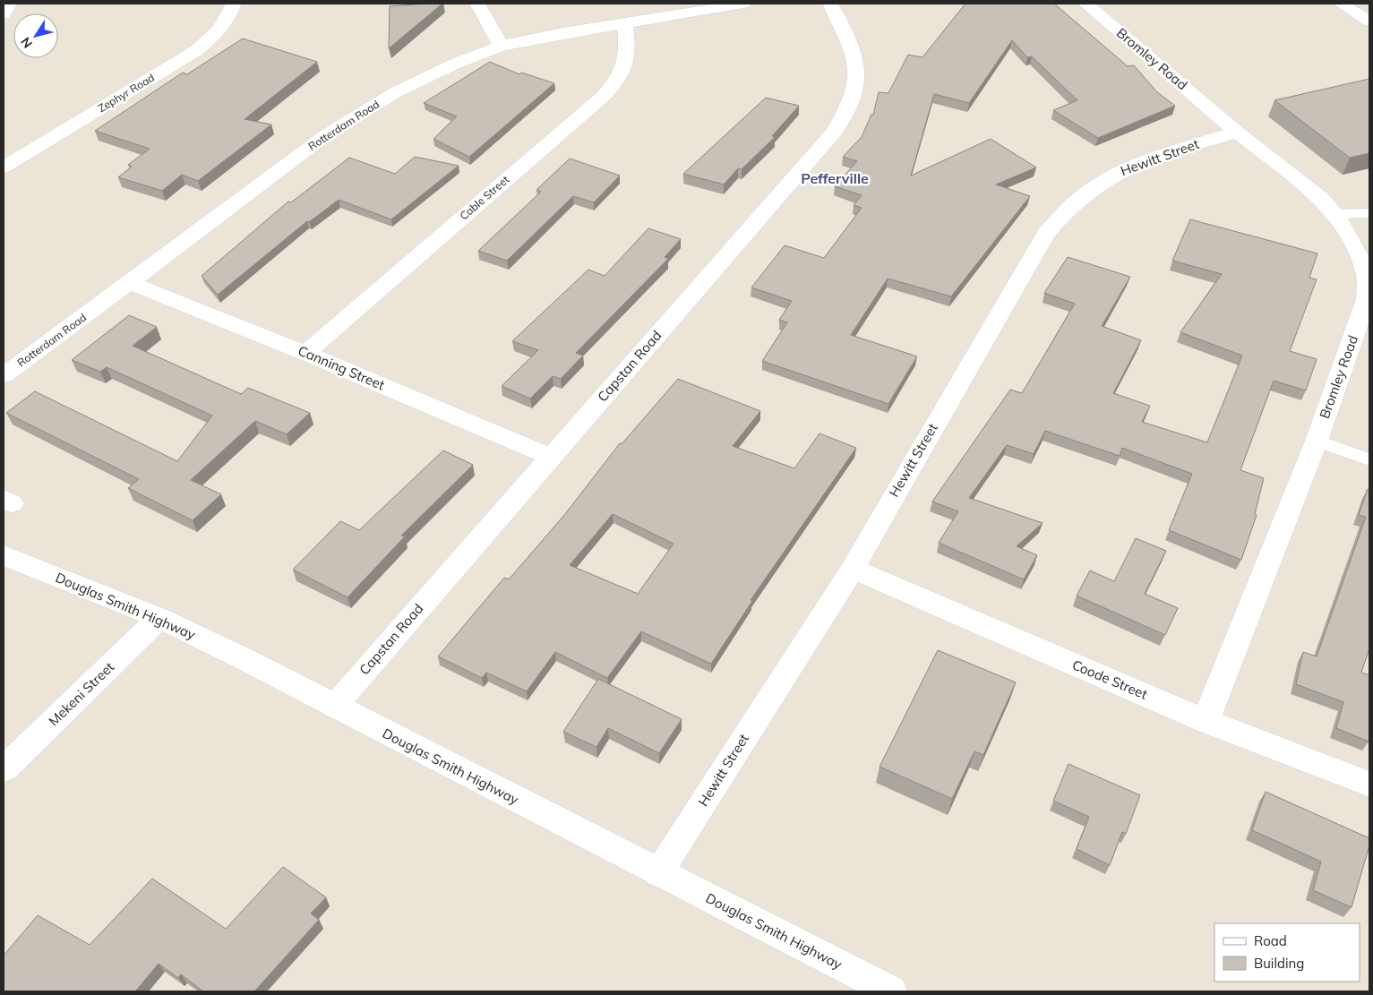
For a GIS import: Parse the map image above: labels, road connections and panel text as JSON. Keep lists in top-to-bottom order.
{
  "streets": {
    "street": [
      "Bromley Road",
      "Zephyr Road",
      "Rotterdam Road",
      "Hewitt Street",
      "Cable Street",
      "Capstan Road",
      "Canning Street",
      "Douglas Smith Highway",
      "Coode Street",
      "Mekeni Street"
    ]
  },
  "crossings": [
    ["Bromley Road", "Hewitt Street"],
    ["Bromley Road", "Coode Street"],
    ["Rotterdam Road", "Cable Street"],
    ["Rotterdam Road", "Canning Street"],
    ["Hewitt Street", "Douglas Smith Highway"],
    ["Hewitt Street", "Coode Street"],
    ["Cable Street", "Canning Street"],
    ["Capstan Road", "Canning Street"],
    ["Capstan Road", "Douglas Smith Highway"],
    ["Douglas Smith Highway", "Mekeni Street"]
  ],
  "districts": ["Pefferville"],
  "legend": ["Road", "Building"],
  "north": "bottom left"
}
